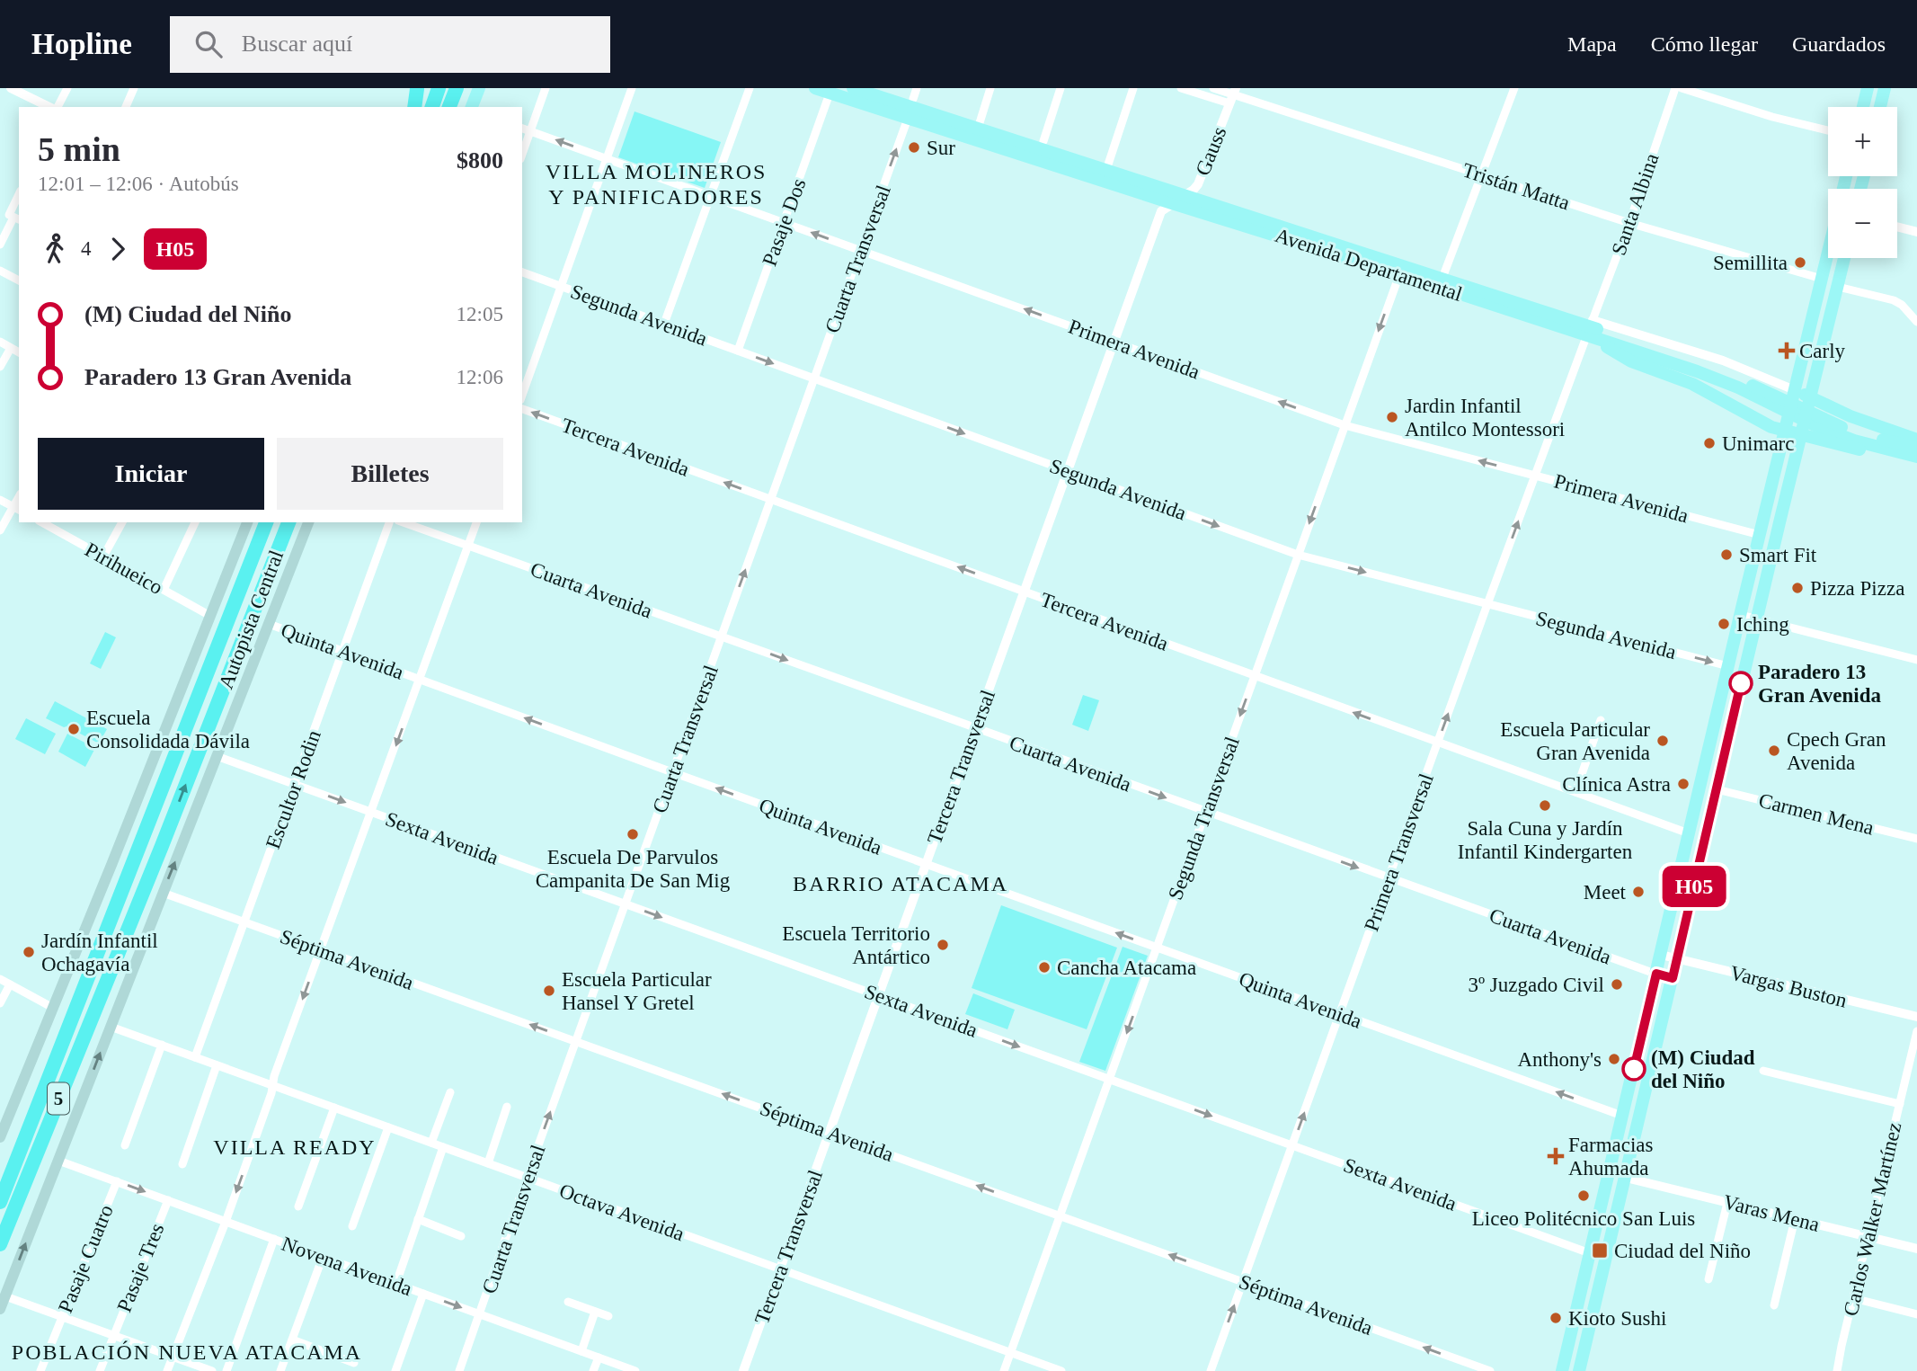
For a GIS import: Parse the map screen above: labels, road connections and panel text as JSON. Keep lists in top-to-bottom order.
{
  "streets": {
    "highway": ["Autopista Central", "5"],
    "main road": ["Avenida Departamental"],
    "street": [
      "Gauss",
      "Tristán Matta",
      "Santa Albina",
      "Pasaje Dos",
      "Cuarta Transversal",
      "Segunda Avenida",
      "Primera Avenida",
      "Tercera Avenida",
      "Pirihueico",
      "Cuarta Avenida",
      "Quinta Avenida",
      "Tercera Transversal",
      "Escultor Rodin",
      "Carmen Mena",
      "Segunda Transversal",
      "Sexta Avenida",
      "Primera Transversal",
      "Séptima Avenida",
      "Vargas Buston",
      "Octava Avenida",
      "Varas Mena",
      "Carlos Walker Martínez",
      "Pasaje Cuatro",
      "Novena Avenida",
      "Pasaje Tres"
    ]
  },
  "crossings": [
    ["Gauss", "Tristán Matta"],
    ["Gauss", "Avenida Departamental"],
    ["Gauss", "Tercera Transversal"],
    ["Tristán Matta", "Santa Albina"],
    ["Pasaje Dos", "Avenida Departamental"],
    ["Pasaje Dos", "Segunda Avenida"],
    ["Pasaje Dos", "Primera Avenida"],
    ["Cuarta Transversal", "Avenida Departamental"],
    ["Cuarta Transversal", "Segunda Avenida"],
    ["Cuarta Transversal", "Primera Avenida"],
    ["Cuarta Transversal", "Tercera Avenida"],
    ["Cuarta Transversal", "Cuarta Avenida"],
    ["Cuarta Transversal", "Quinta Avenida"],
    ["Cuarta Transversal", "Sexta Avenida"],
    ["Cuarta Transversal", "Séptima Avenida"],
    ["Cuarta Transversal", "Octava Avenida"],
    ["Cuarta Transversal", "Novena Avenida"],
    ["Avenida Departamental", "Tercera Transversal"],
    ["Avenida Departamental", "Segunda Transversal"],
    ["Avenida Departamental", "Primera Transversal"],
    ["Segunda Avenida", "Tercera Transversal"],
    ["Segunda Avenida", "Segunda Transversal"],
    ["Segunda Avenida", "Primera Transversal"],
    ["Primera Avenida", "Tercera Transversal"],
    ["Primera Avenida", "Segunda Transversal"],
    ["Primera Avenida", "Primera Transversal"],
    ["Tercera Avenida", "Tercera Transversal"],
    ["Tercera Avenida", "Segunda Transversal"],
    ["Tercera Avenida", "Primera Transversal"],
    ["Cuarta Avenida", "Tercera Transversal"],
    ["Cuarta Avenida", "Segunda Transversal"],
    ["Cuarta Avenida", "Primera Transversal"],
    ["Quinta Avenida", "Tercera Transversal"],
    ["Quinta Avenida", "Escultor Rodin"],
    ["Quinta Avenida", "Segunda Transversal"],
    ["Quinta Avenida", "Primera Transversal"],
    ["Tercera Transversal", "Sexta Avenida"],
    ["Tercera Transversal", "Séptima Avenida"],
    ["Tercera Transversal", "Octava Avenida"],
    ["Escultor Rodin", "Sexta Avenida"],
    ["Escultor Rodin", "Séptima Avenida"],
    ["Escultor Rodin", "Octava Avenida"],
    ["Segunda Transversal", "Sexta Avenida"],
    ["Segunda Transversal", "Séptima Avenida"],
    ["Segunda Transversal", "Octava Avenida"],
    ["Sexta Avenida", "Primera Transversal"],
    ["Primera Transversal", "Séptima Avenida"],
    ["Varas Mena", "Carlos Walker Martínez"],
    ["Pasaje Cuatro", "Novena Avenida"],
    ["Novena Avenida", "Pasaje Tres"]
  ],
  "one_way": [
    "Segunda Avenida",
    "Primera Avenida",
    "Tercera Avenida",
    "Cuarta Avenida",
    "Quinta Avenida",
    "Segunda Transversal",
    "Sexta Avenida",
    "Primera Transversal",
    "Séptima Avenida"
  ],
  "districts": [
    "VILLA MOLINEROS Y PANIFICADORES",
    "BARRIO ATACAMA",
    "VILLA READY",
    "POBLACIÓN NUEVA ATACAMA"
  ],
  "places": {
    "other": [
      "Sur",
      "Semillita",
      "Jardin Infantil Antilco Montessori",
      "Unimarc",
      "Smart Fit",
      "Pizza Pizza",
      "Iching",
      "Paradero 13 Gran Avenida",
      "Escuela Consolidada Dávila",
      "Escuela Particular Gran Avenida",
      "Cpech Gran Avenida",
      "Clínica Astra",
      "Sala Cuna y Jardín Infantil Kindergarten",
      "Escuela De Parvulos Campanita De San Mig",
      "Meet",
      "Escuela Territorio Antártico",
      "Jardín Infantil Ochagavía",
      "Cancha Atacama",
      "3º Juzgado Civil",
      "Escuela Particular Hansel Y Gretel",
      "Anthony's",
      "(M) Ciudad del Niño",
      "Liceo Politécnico San Luis",
      "Kioto Sushi"
    ],
    "health": ["Carly", "Farmacias Ahumada"],
    "transit": ["Ciudad del Niño"]
  },
  "lines": ["bus line H05"],
  "page": {
    "header": "Hopline",
    "search": "Buscar aquí",
    "nav": ["Mapa", "Cómo llegar", "Guardados"],
    "on_map": "H05",
    "map_buttons": ["+", "−"],
    "heading": ["5 min", "12:01 – 12:06 · Autobús", "$800"],
    "legs": ["4", "H05"],
    "list": [
      {
        "name": "(M) Ciudad del Niño",
        "value": "12:05"
      },
      {
        "name": "Paradero 13 Gran Avenida",
        "value": "12:06"
      }
    ],
    "buttons": ["Iniciar", "Billetes"]
  }
}
